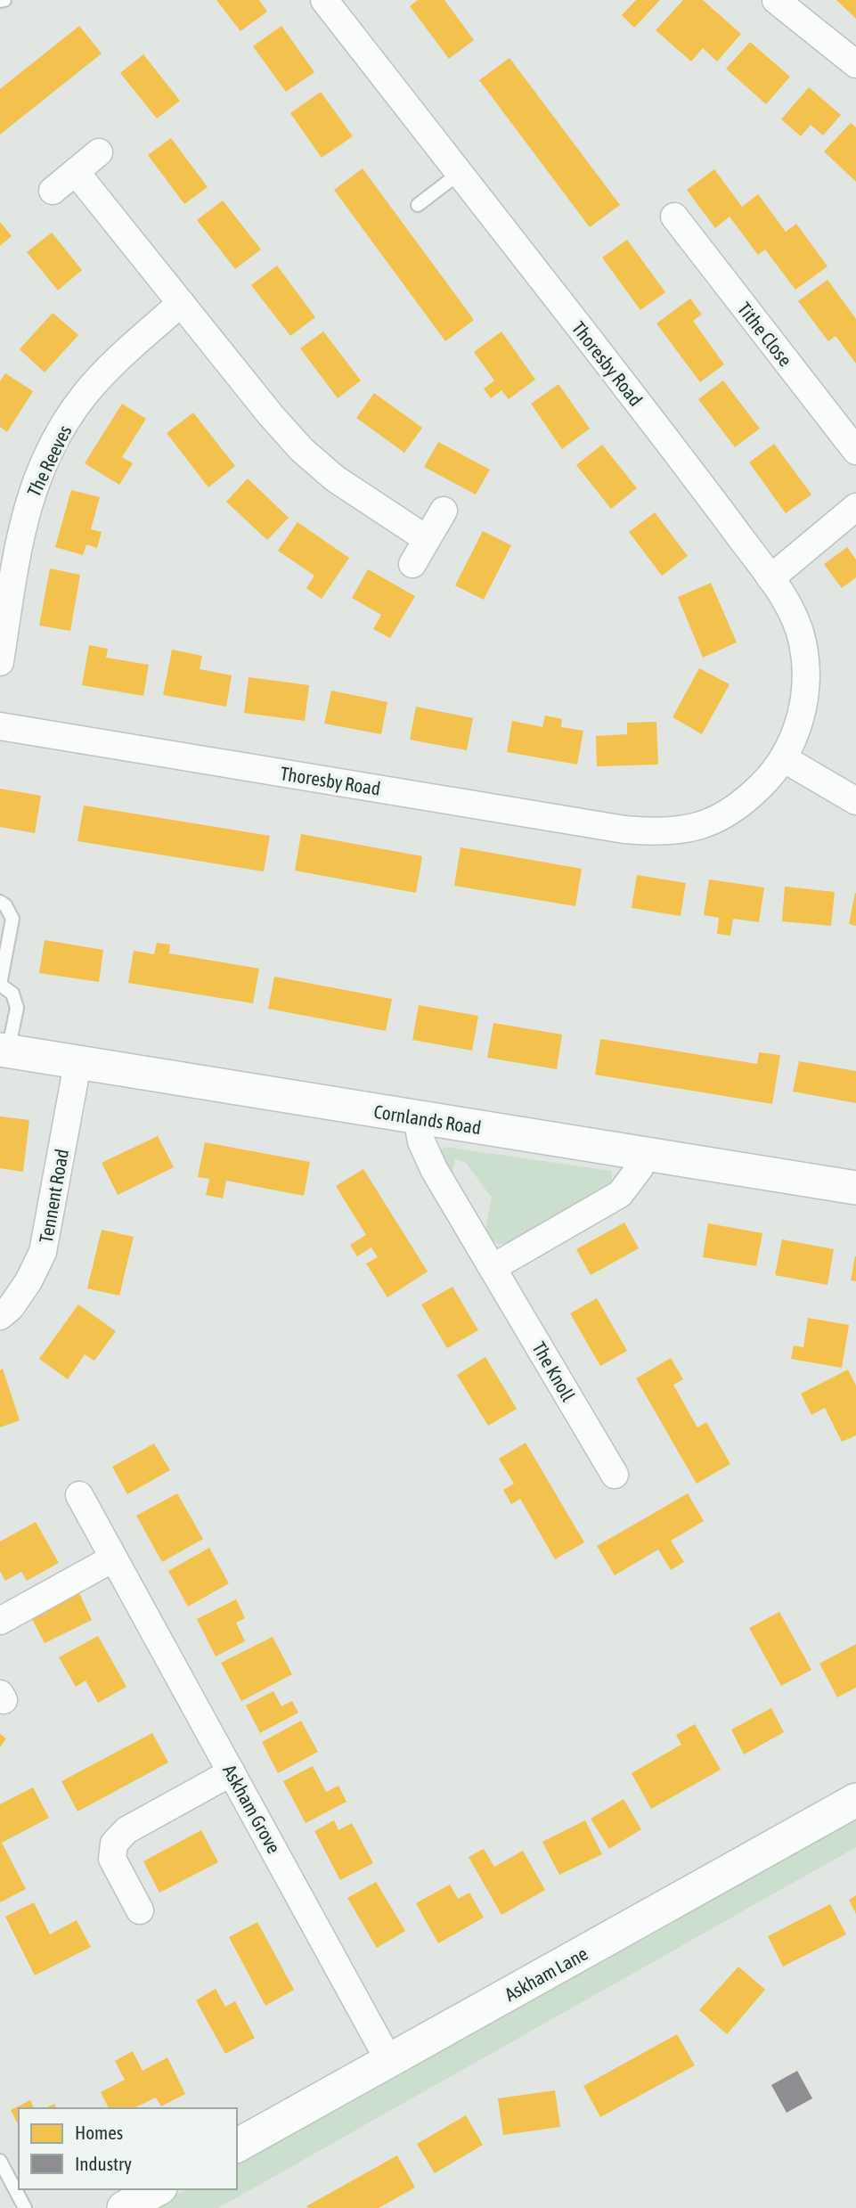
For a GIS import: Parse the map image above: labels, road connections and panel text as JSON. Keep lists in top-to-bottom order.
{
  "streets": {
    "street": [
      "Tithe Close",
      "Thoresby Road",
      "The Reeves",
      "Cornlands Road",
      "Tennent Road",
      "The Knoll",
      "Askham Grove",
      "Askham Lane"
    ]
  },
  "crossings": [
    ["Cornlands Road", "Tennent Road"],
    ["Cornlands Road", "The Knoll"],
    ["Askham Grove", "Askham Lane"]
  ],
  "legend": ["Homes", "Industry"]
}
